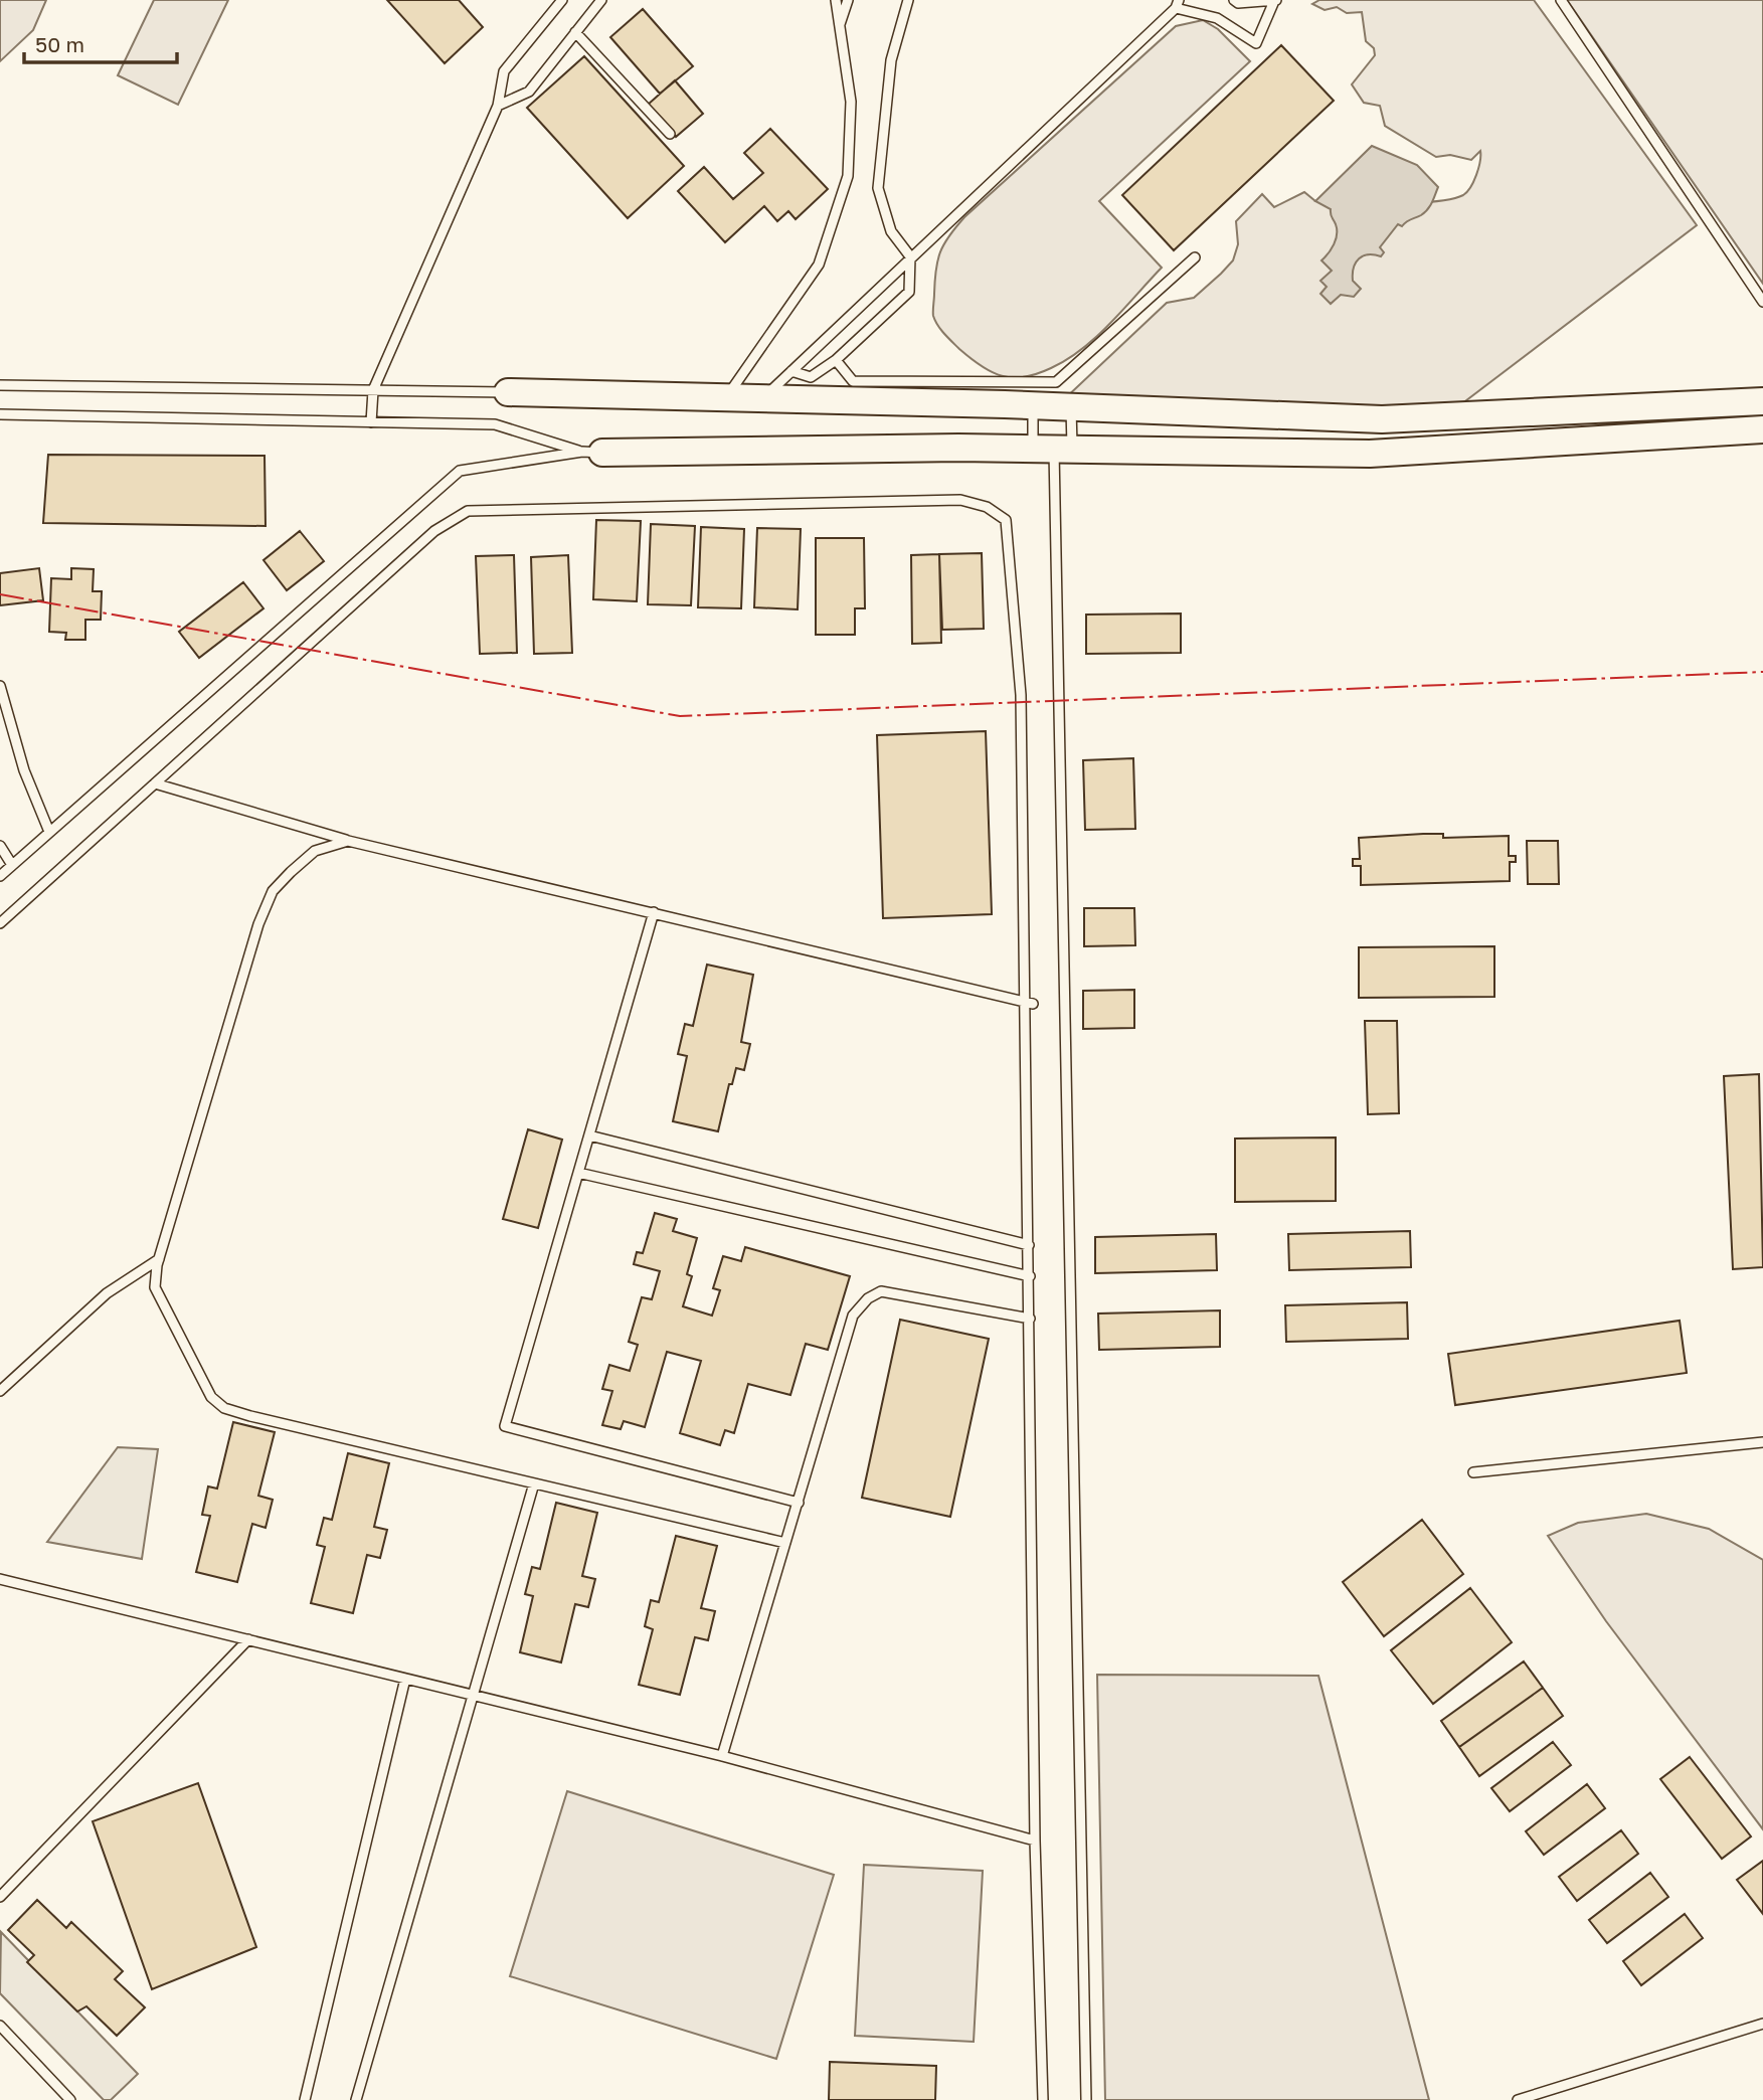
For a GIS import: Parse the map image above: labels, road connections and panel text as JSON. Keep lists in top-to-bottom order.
{
  "scale_bar": "50 m"
}
